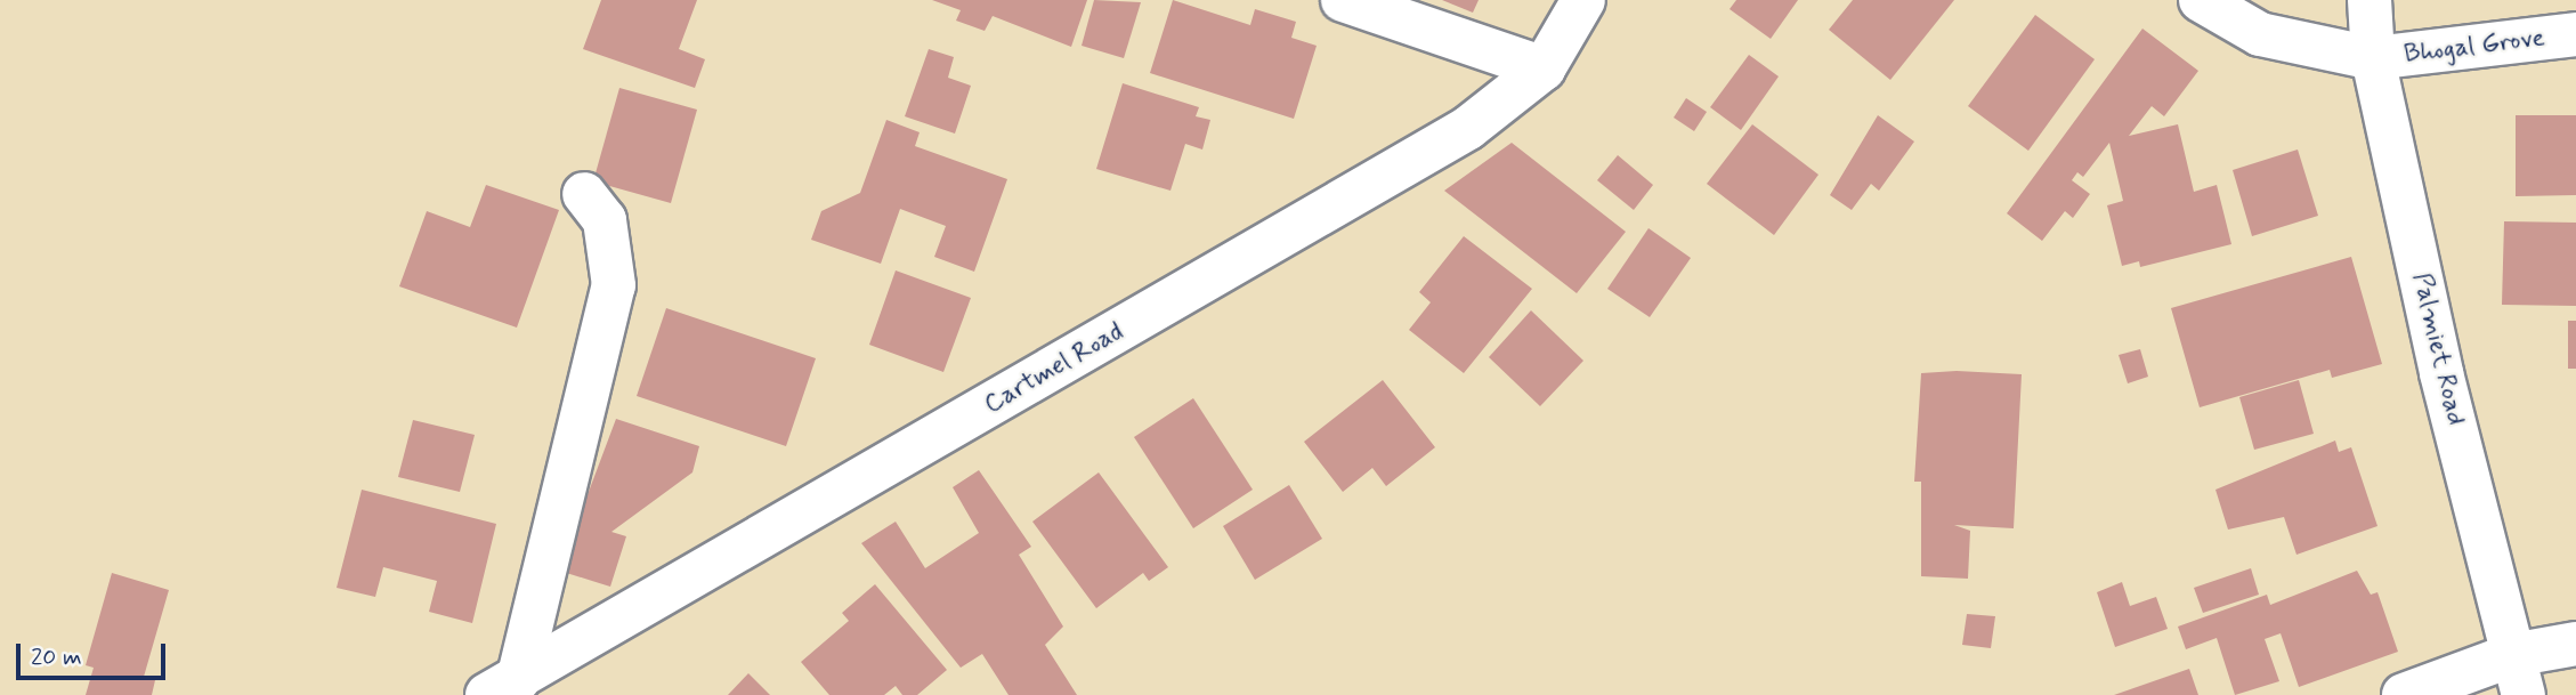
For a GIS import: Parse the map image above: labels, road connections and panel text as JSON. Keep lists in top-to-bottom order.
{
  "streets": {
    "street": ["Bhogal Grove", "Palmiet Road", "Cartmel Road"]
  },
  "crossings": [
    ["Bhogal Grove", "Palmiet Road"]
  ],
  "scale_bar": "20 m"
}
